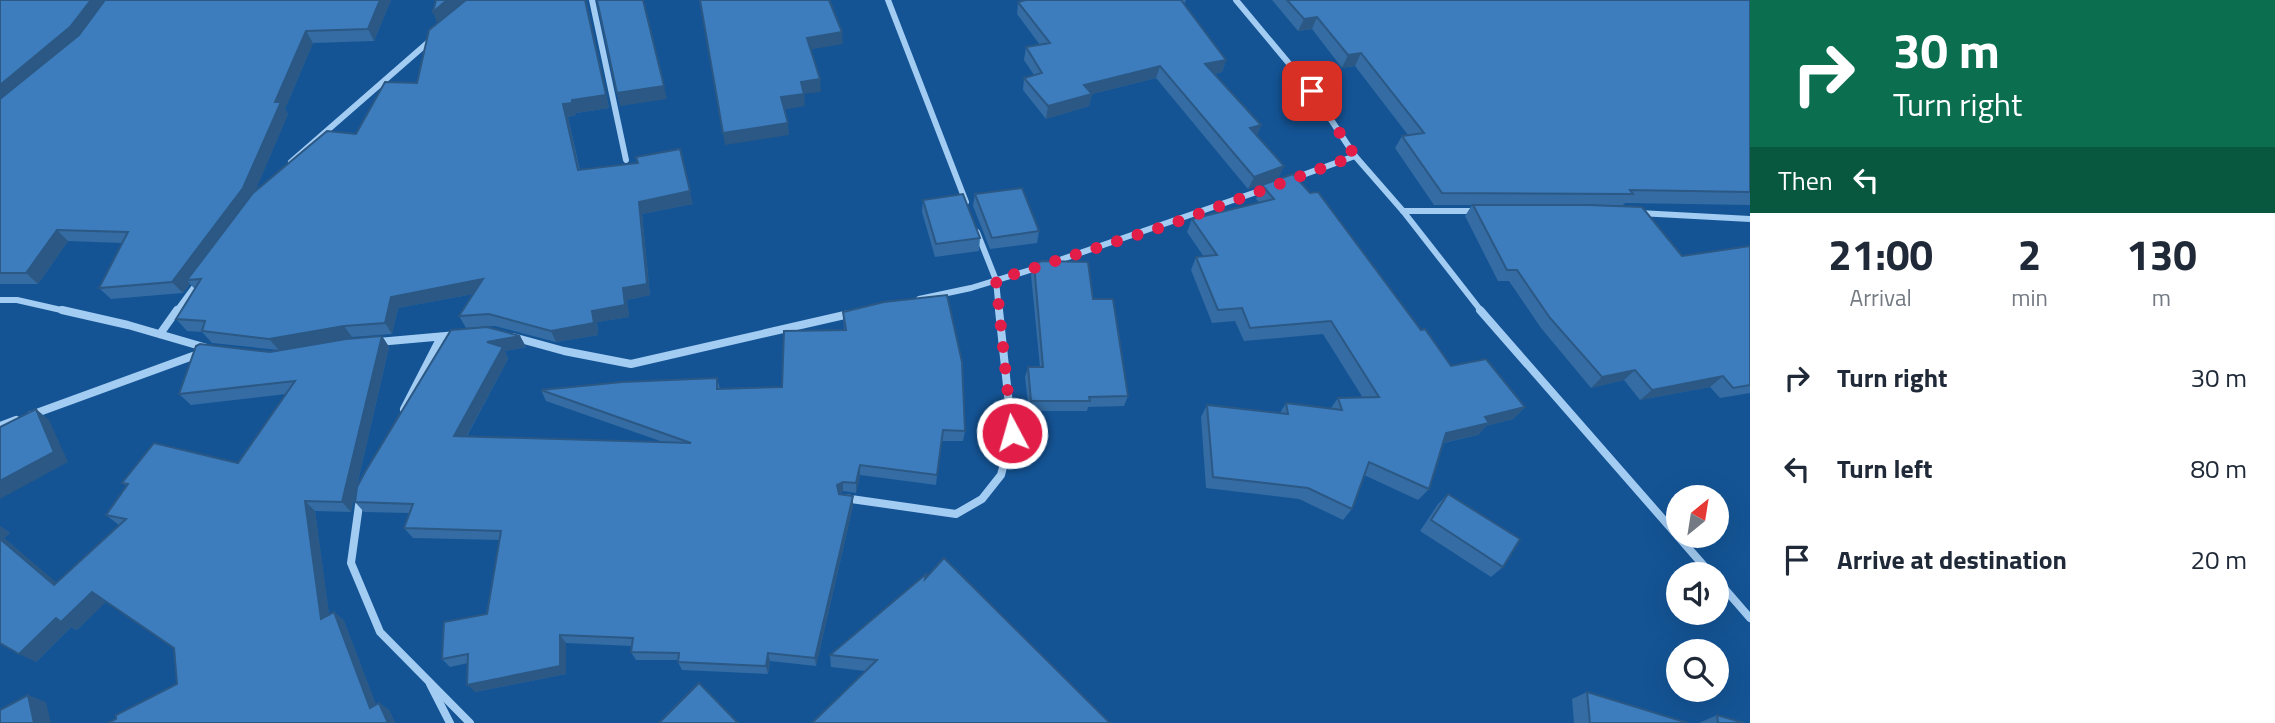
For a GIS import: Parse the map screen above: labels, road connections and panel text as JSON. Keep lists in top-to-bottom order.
{
  "north": "top right",
  "page": {
    "turn": ["30 m", "Turn right"],
    "then": "Then",
    "eta": [
      "21:00",
      "Arrival",
      "2",
      "min",
      "130",
      "m"
    ],
    "list": [
      {
        "name": "Turn right",
        "value": "30 m"
      },
      {
        "name": "Turn left",
        "value": "80 m"
      },
      {
        "name": "Arrive at destination",
        "value": "20 m"
      }
    ]
  }
}
